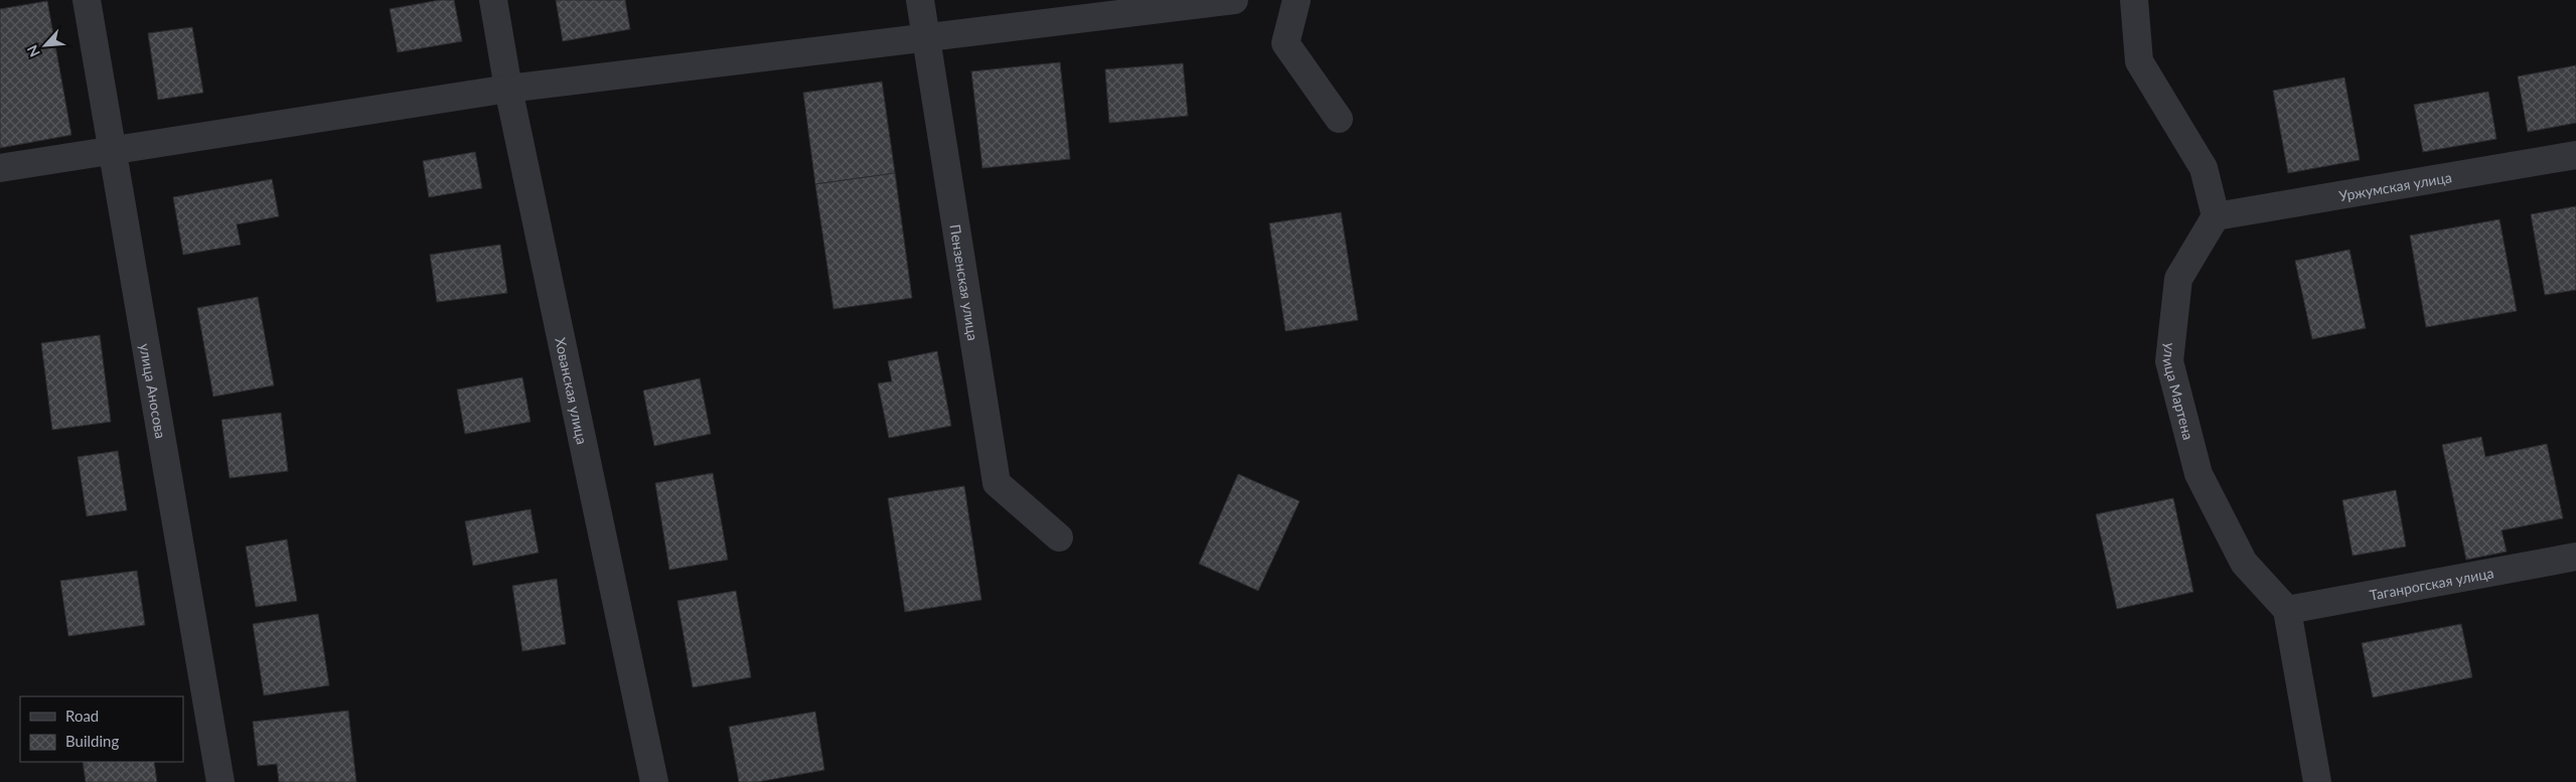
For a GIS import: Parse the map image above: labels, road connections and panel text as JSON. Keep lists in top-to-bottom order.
{
  "streets": {
    "street": [
      "Уржумская улица",
      "Пензенская улица",
      "улица Аносова",
      "Хованская улица",
      "улица Мартена",
      "Таганрогская улица"
    ]
  },
  "crossings": [
    ["Уржумская улица", "улица Мартена"],
    ["улица Мартена", "Таганрогская улица"]
  ],
  "legend": ["Road", "Building"],
  "north": "bottom left"
}
